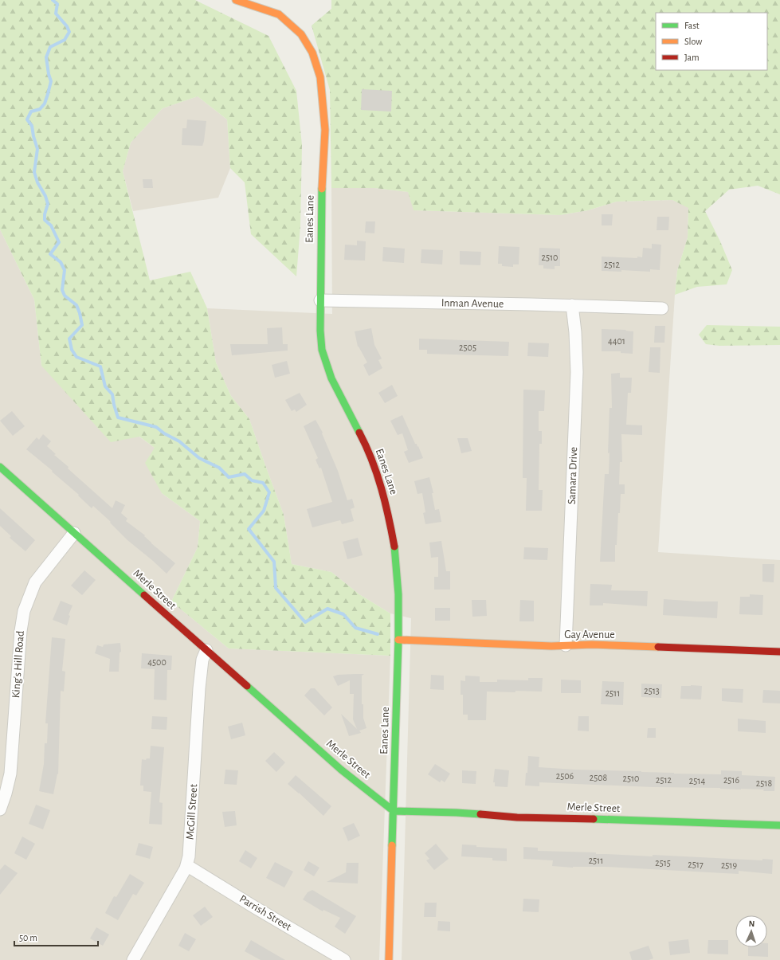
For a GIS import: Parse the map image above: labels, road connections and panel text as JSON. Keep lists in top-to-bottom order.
{
  "streets": {
    "street": [
      "Eanes Lane",
      "Inman Avenue",
      "Samara Drive",
      "Merle Street",
      "Gay Avenue",
      "King's Hill Road",
      "McGill Street",
      "Parrish Street"
    ]
  },
  "crossings": [
    ["Eanes Lane", "Inman Avenue"],
    ["Eanes Lane", "Merle Street"],
    ["Eanes Lane", "Gay Avenue"],
    ["Inman Avenue", "Samara Drive"],
    ["Samara Drive", "Gay Avenue"],
    ["Merle Street", "King's Hill Road"],
    ["Merle Street", "McGill Street"],
    ["McGill Street", "Parrish Street"]
  ],
  "house_numbers": [
    "2510",
    "2512",
    "4401",
    "2505",
    "4500",
    "2513",
    "2511",
    "2506",
    "2508",
    "2510",
    "2512",
    "2516",
    "2514",
    "2518",
    "2511",
    "2515",
    "2517",
    "2519"
  ],
  "legend": ["Fast", "Slow", "Jam"],
  "scale_bar": "50 m",
  "north": "top"
}
